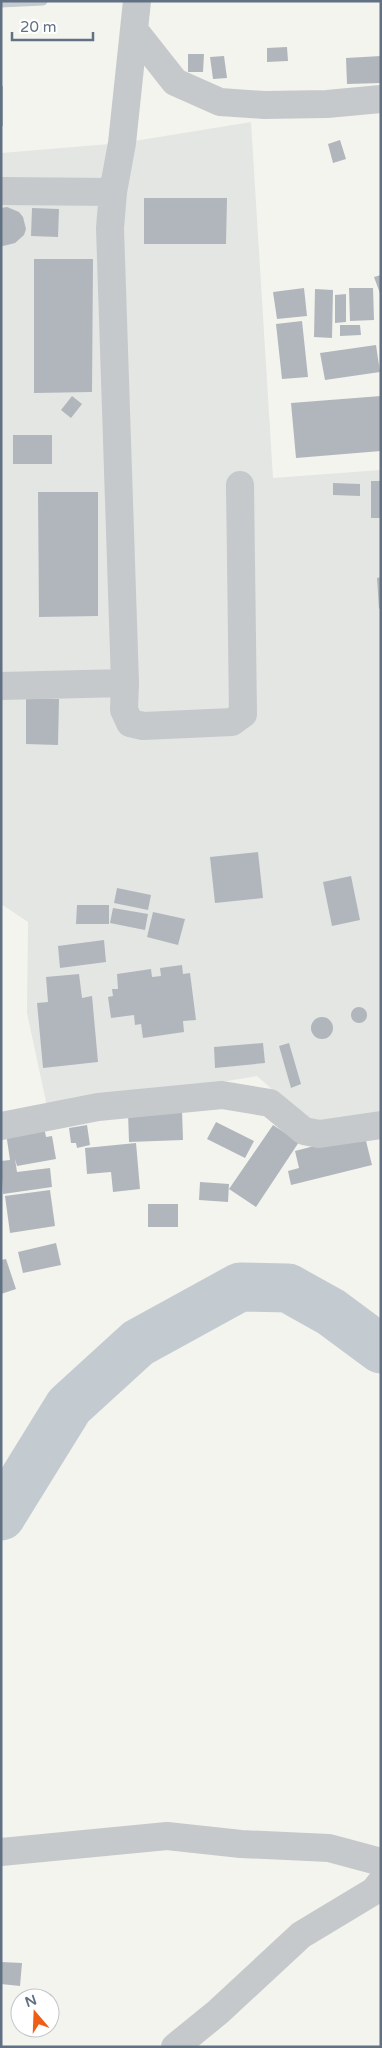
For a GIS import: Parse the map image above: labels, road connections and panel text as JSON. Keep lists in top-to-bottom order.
{
  "scale_bar": "20 m",
  "north": "top"
}
